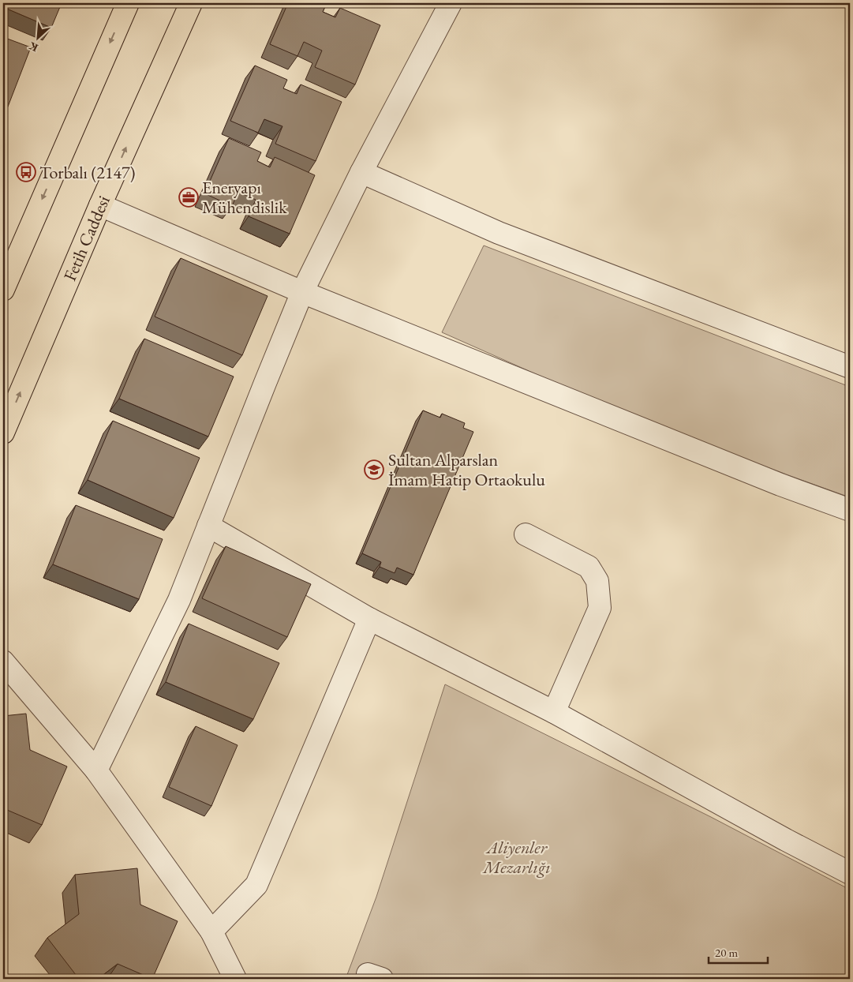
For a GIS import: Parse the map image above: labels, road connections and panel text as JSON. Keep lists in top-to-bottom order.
{
  "streets": {
    "main road": ["Fetih Caddesi"]
  },
  "parks": ["Aliyenler Mezarlığı"],
  "places": {
    "bus stop": ["Torbalı (2147)"],
    "office": ["Eneryapı Mühendislik"],
    "school or university": ["Sultan Alparslan İmam Hatip Ortaokulu"]
  },
  "scale_bar": "20 m",
  "north": "bottom left"
}
